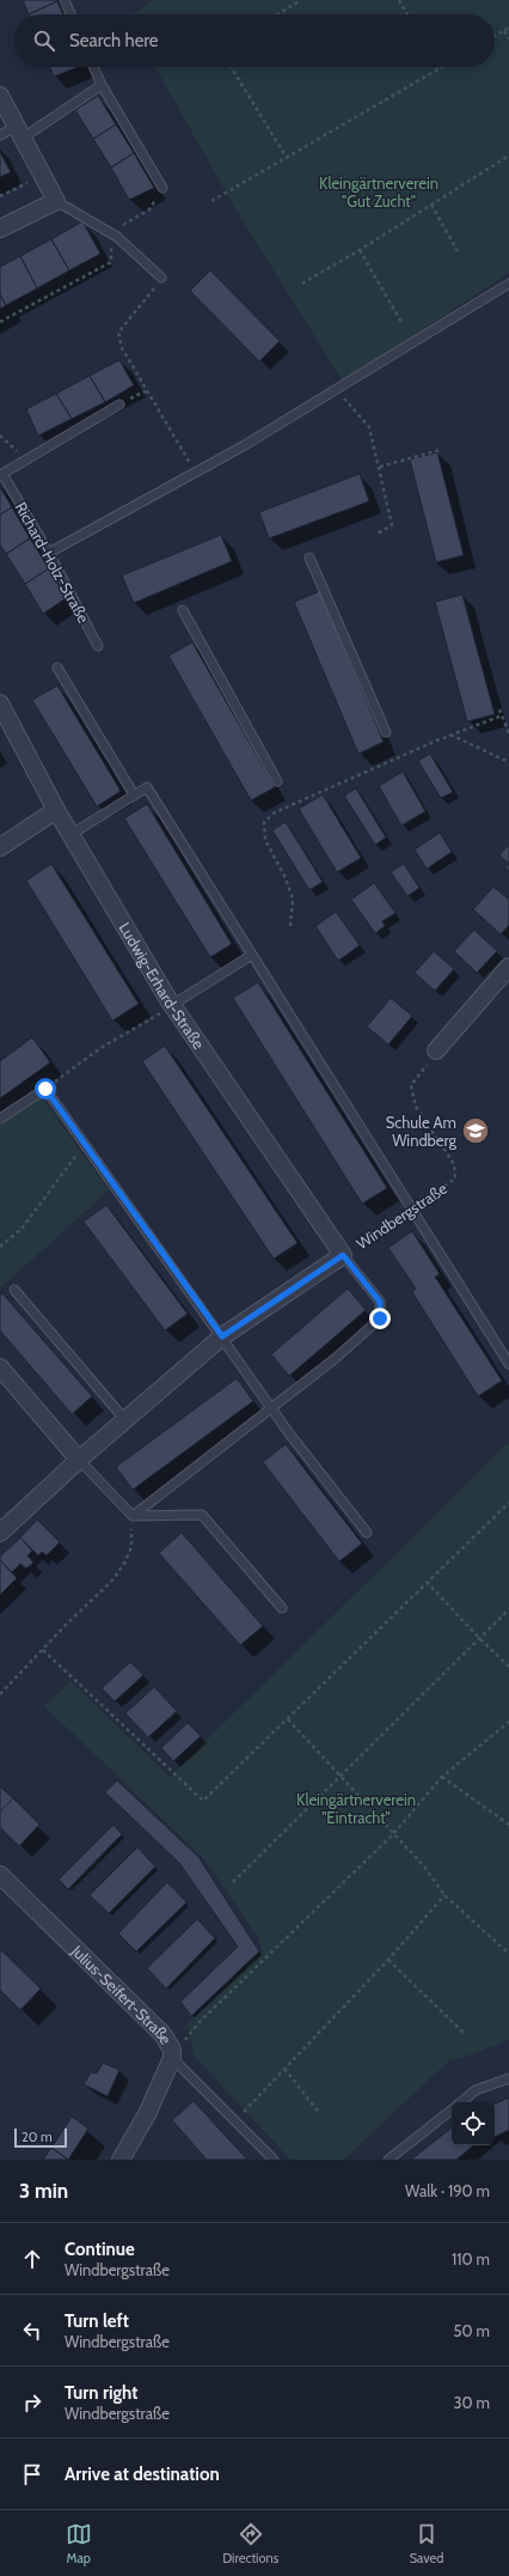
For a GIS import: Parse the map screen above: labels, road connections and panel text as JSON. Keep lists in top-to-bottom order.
{
  "streets": {
    "street": ["Ludwig-Erhard-Straße", "Windbergstraße", "Julius-Seifert-Straße"],
    "lane": ["Richard-Holz-Straße"]
  },
  "crossings": [
    ["Ludwig-Erhard-Straße", "Windbergstraße"]
  ],
  "parks": ["Kleingärtnerverein \"Gut Zucht\"", "Kleingärtnerverein \"Eintracht\""],
  "places": {
    "school or university": ["Schule Am Windberg"]
  },
  "scale_bar": "20 m",
  "page": {
    "search": "Search here",
    "scale": "20 m",
    "heading": ["3 min", "Walk · 190 m"],
    "list": [
      ["Continue", "Windbergstraße", "110 m"],
      ["Turn left", "Windbergstraße", "50 m"],
      ["Turn right", "Windbergstraße", "30 m"],
      "Arrive at destination"
    ],
    "nav": ["Map", "Directions", "Saved"]
  }
}
